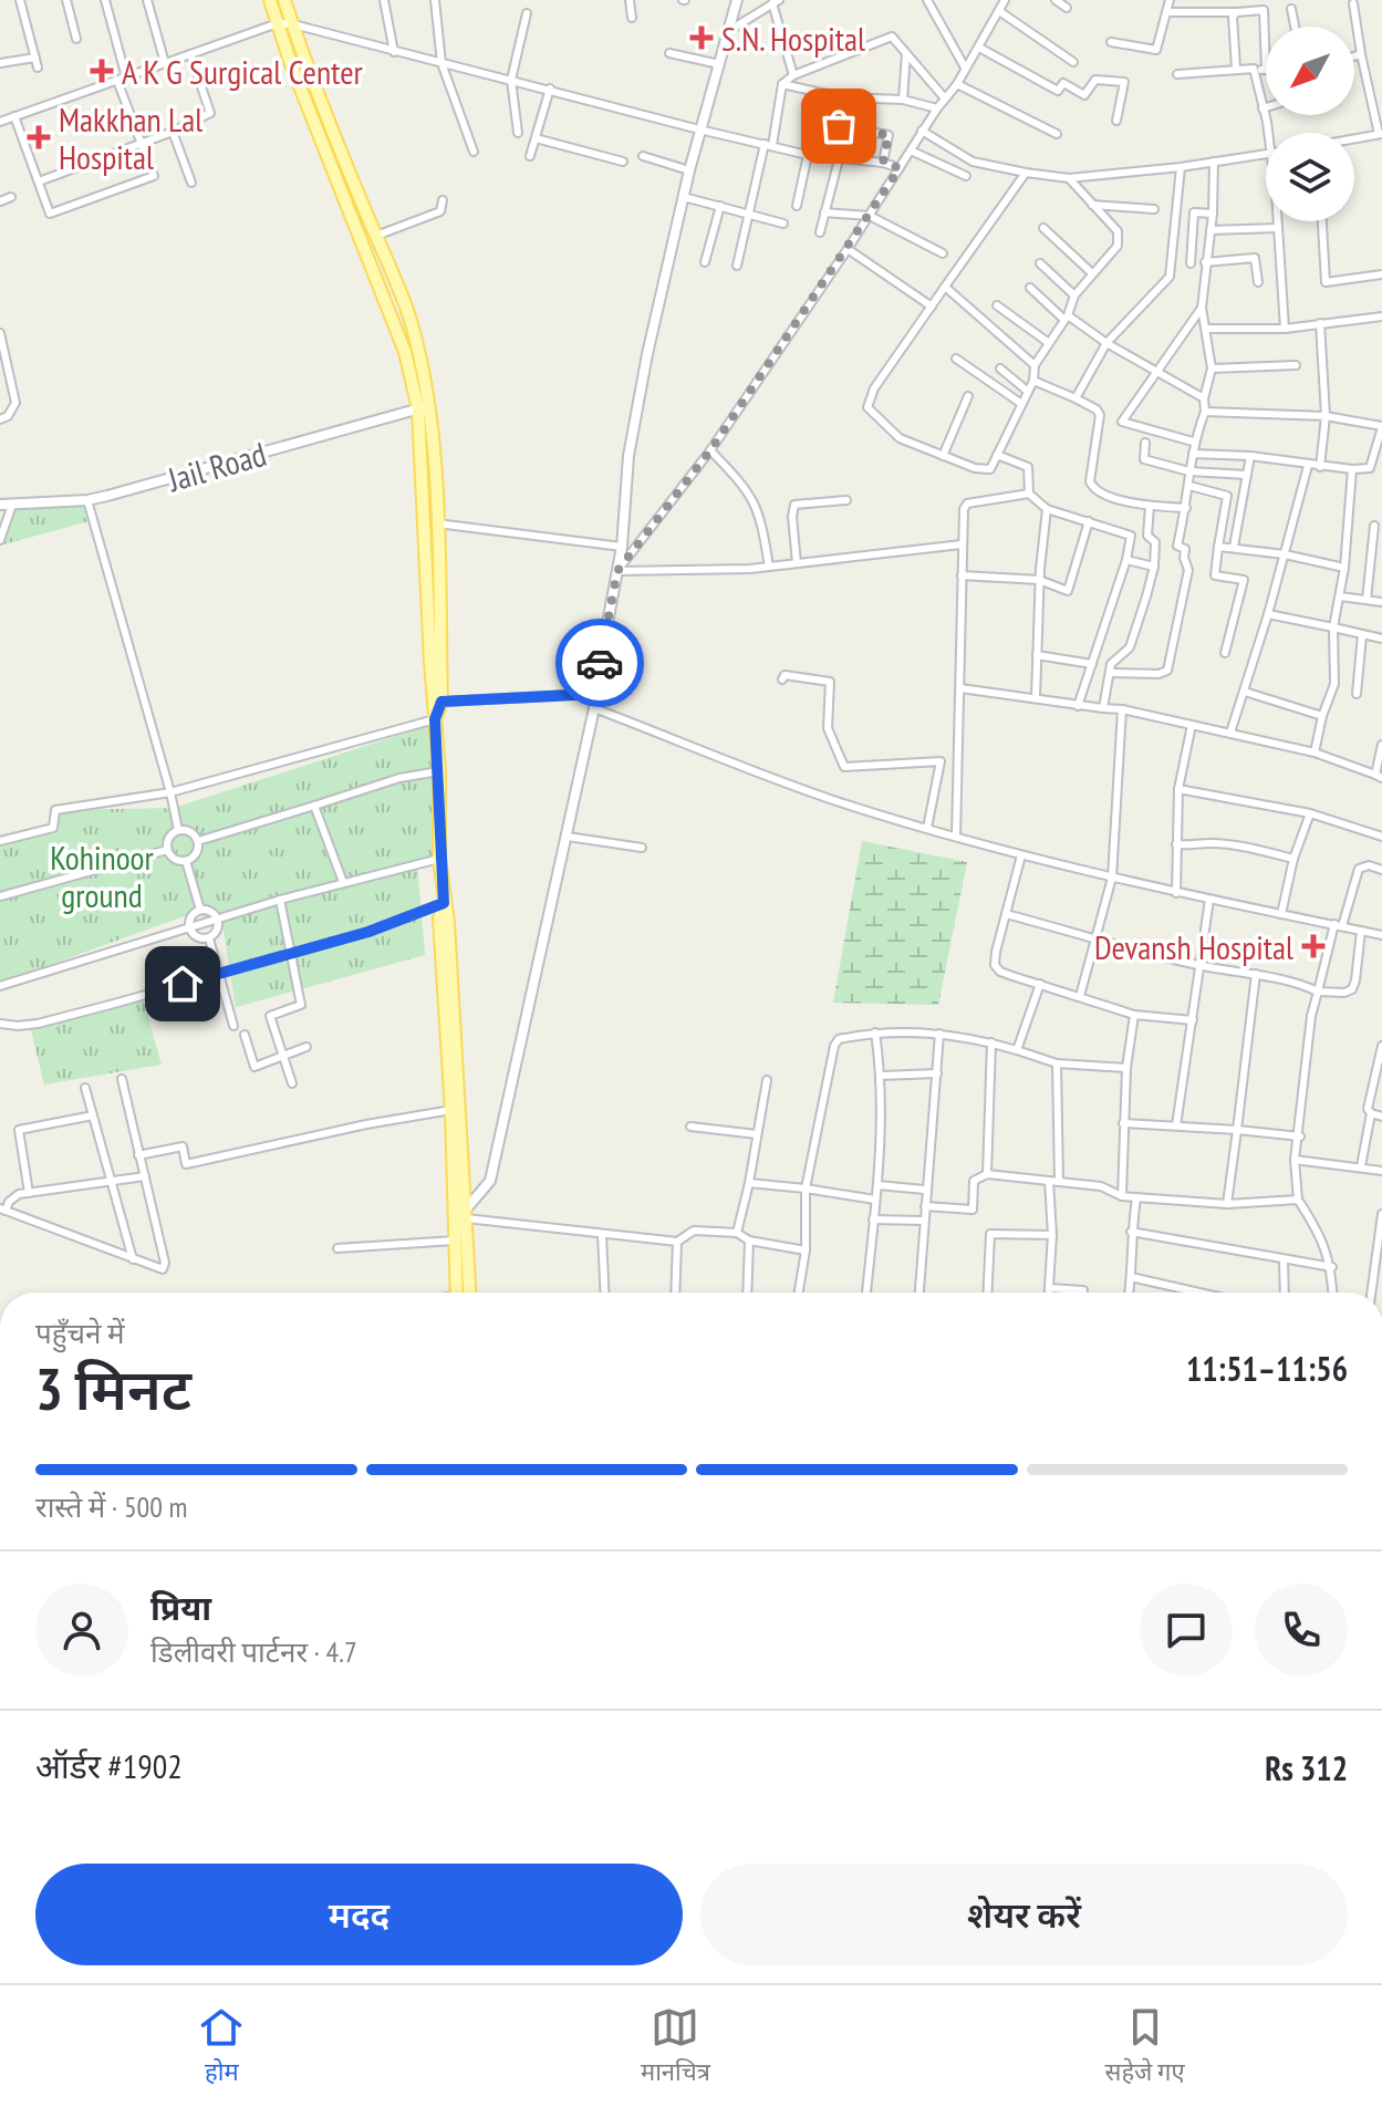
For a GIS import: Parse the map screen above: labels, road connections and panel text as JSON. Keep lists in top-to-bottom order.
{
  "streets": {
    "street": ["Jail Road"]
  },
  "parks": ["Kohinoor ground"],
  "places": {
    "health": [
      "S.N. Hospital",
      "A K G Surgical Center",
      "Makkhan Lal Hospital",
      "Devansh Hospital"
    ]
  },
  "north": "bottom left",
  "page": {
    "heading": ["3 मिनट", "पहुँचने में", "11:51–11:56"],
    "panel": [
      "प्रिया",
      "डिलीवरी पार्टनर · 4.7",
      "ऑर्डर #1902",
      "Rs 312"
    ],
    "bar": "रास्ते में · 500 m",
    "buttons": ["मदद", "शेयर करें"],
    "tabs": ["होम", "मानचित्र", "सहेजे गए"]
  }
}
